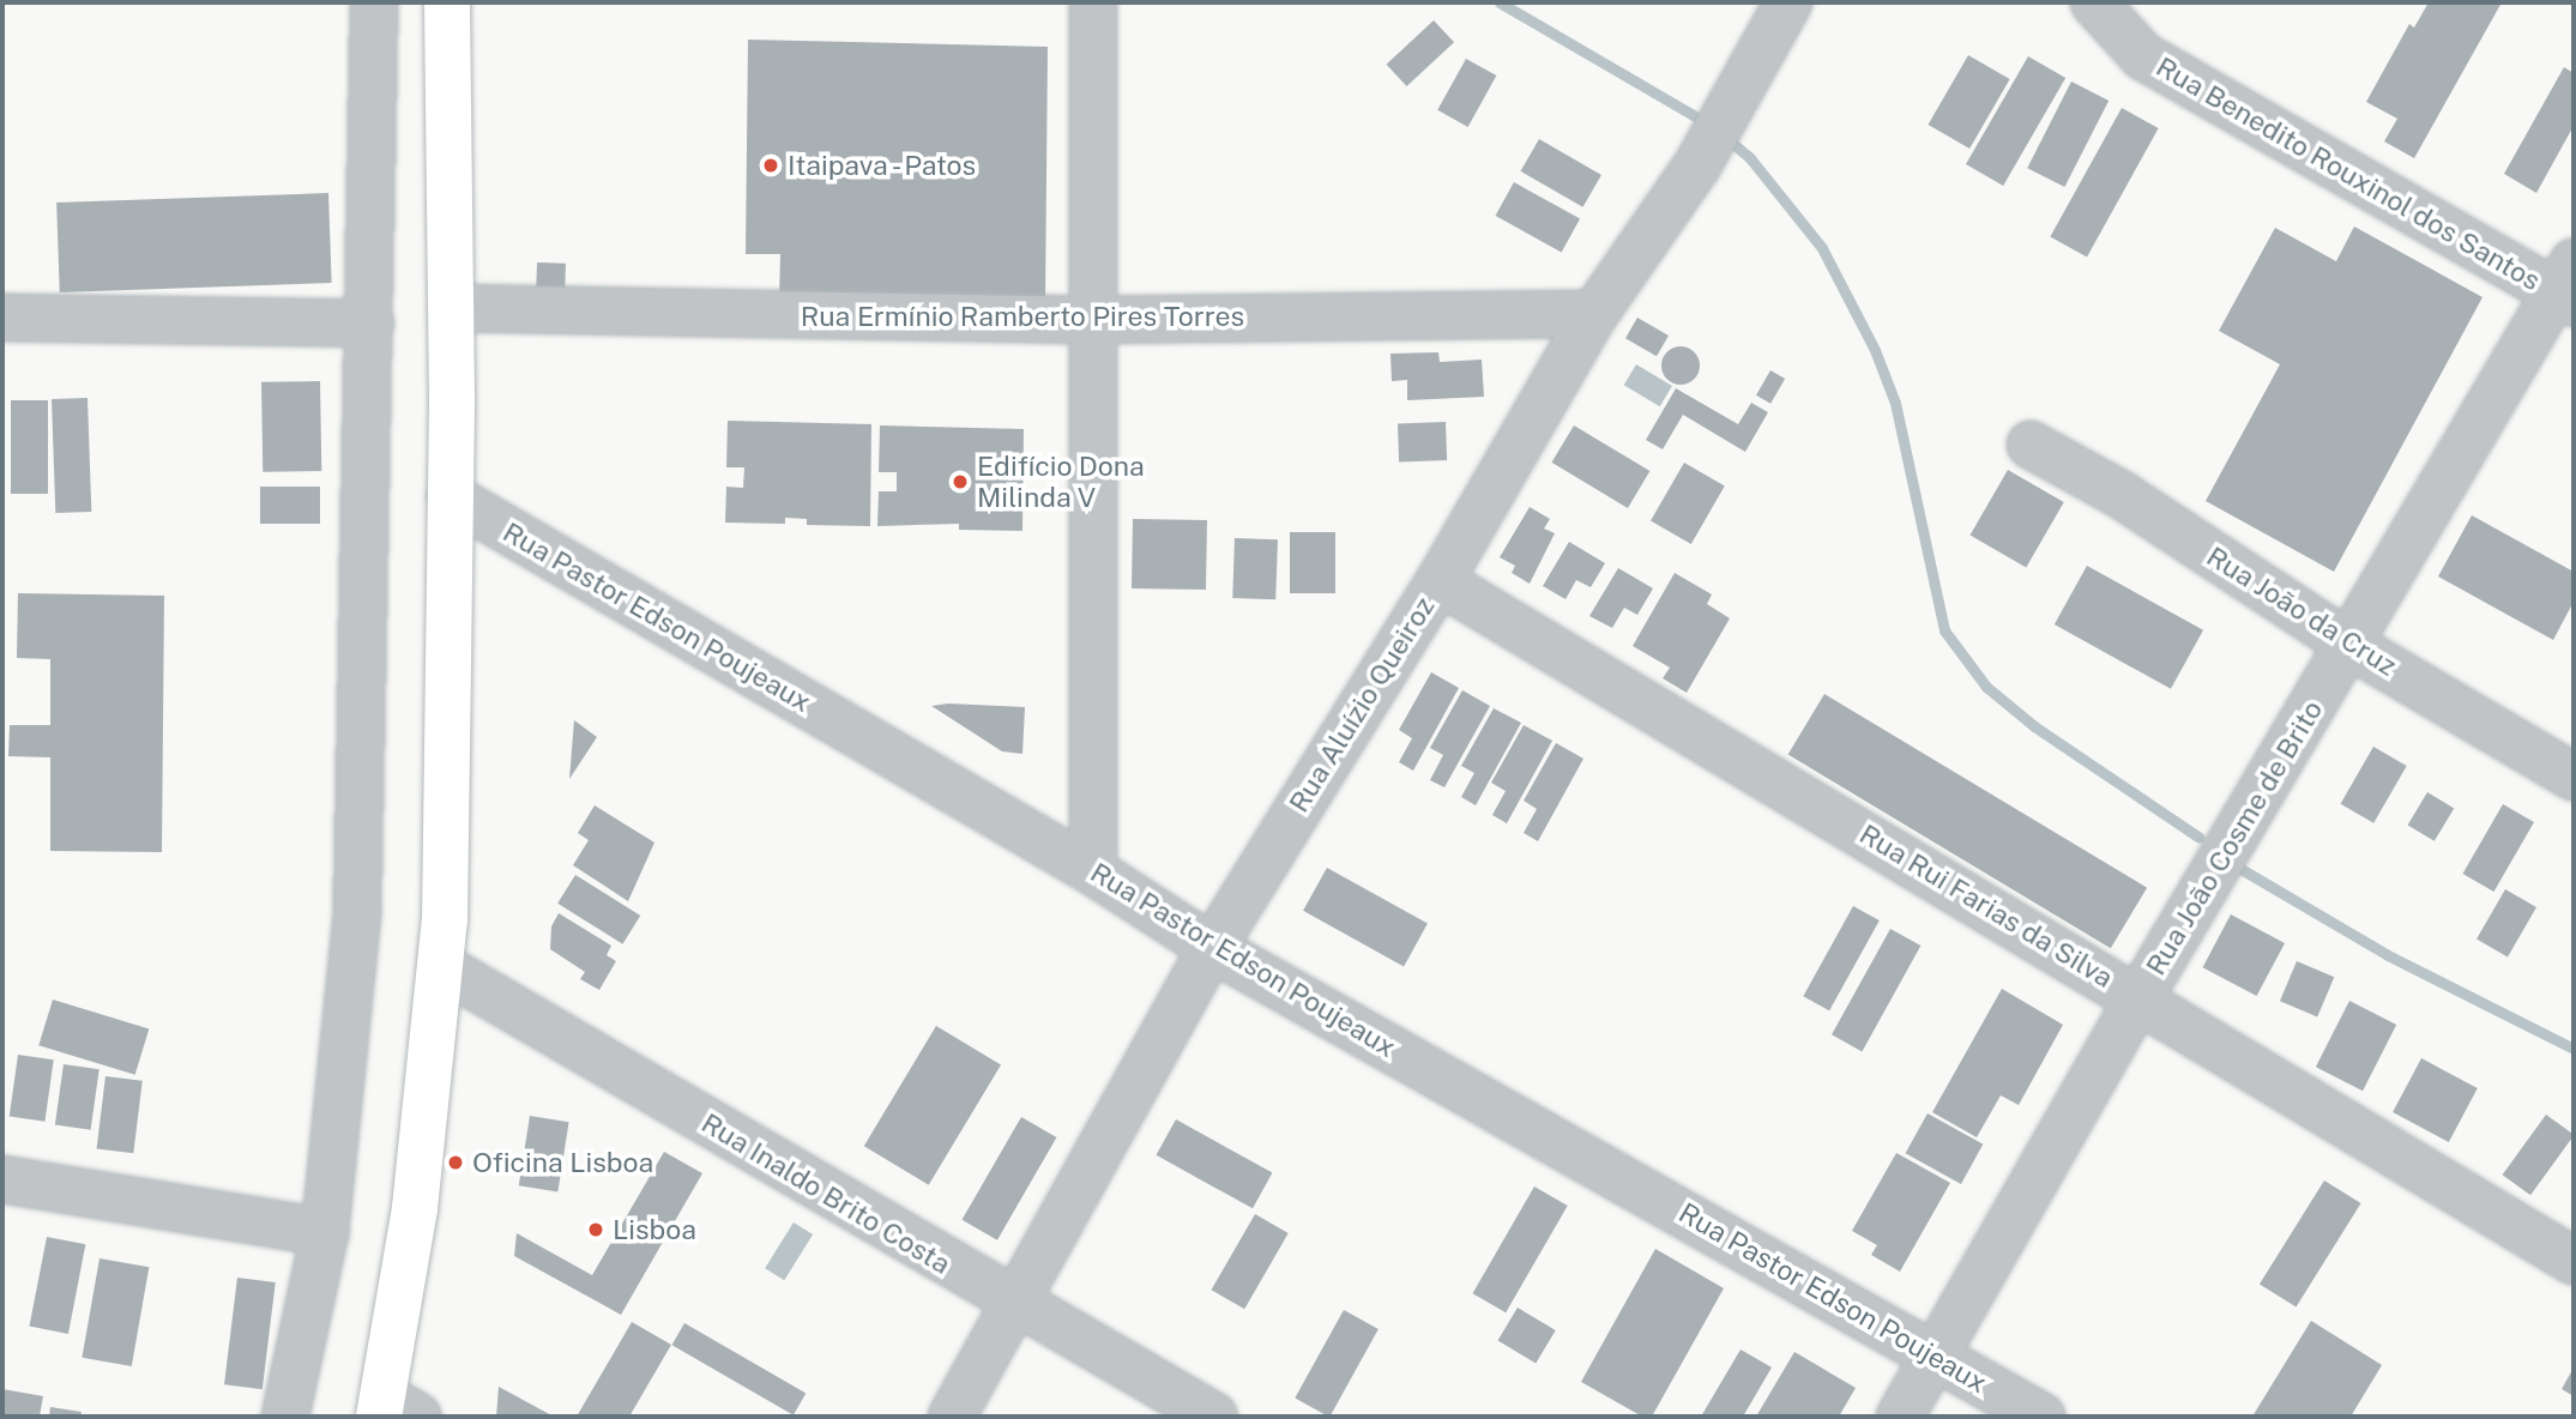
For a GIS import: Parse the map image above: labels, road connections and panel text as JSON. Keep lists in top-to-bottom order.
{
  "streets": {
    "street": [
      "Rua Benedito Rouxinol dos Santos",
      "Rua Ermínio Ramberto Pires Torres",
      "Rua João da Cruz",
      "Rua Pastor Edson Poujeaux",
      "Rua Aluízio Queiroz",
      "Rua João Cosme de Brito",
      "Rua Rui Farias da Silva",
      "Rua Inaldo Brito Costa"
    ]
  },
  "crossings": [
    ["Rua Benedito Rouxinol dos Santos", "Rua João Cosme de Brito"],
    ["Rua Ermínio Ramberto Pires Torres", "Rua Aluízio Queiroz"],
    ["Rua João da Cruz", "Rua João Cosme de Brito"],
    ["Rua Pastor Edson Poujeaux", "Rua Aluízio Queiroz"],
    ["Rua Pastor Edson Poujeaux", "Rua João Cosme de Brito"],
    ["Rua Aluízio Queiroz", "Rua Rui Farias da Silva"],
    ["Rua Aluízio Queiroz", "Rua Inaldo Brito Costa"],
    ["Rua João Cosme de Brito", "Rua Rui Farias da Silva"]
  ],
  "places": [
    "Itaipava - Patos",
    "Edifício Dona Milinda V",
    "Oficina Lisboa",
    "Lisboa"
  ]
}
